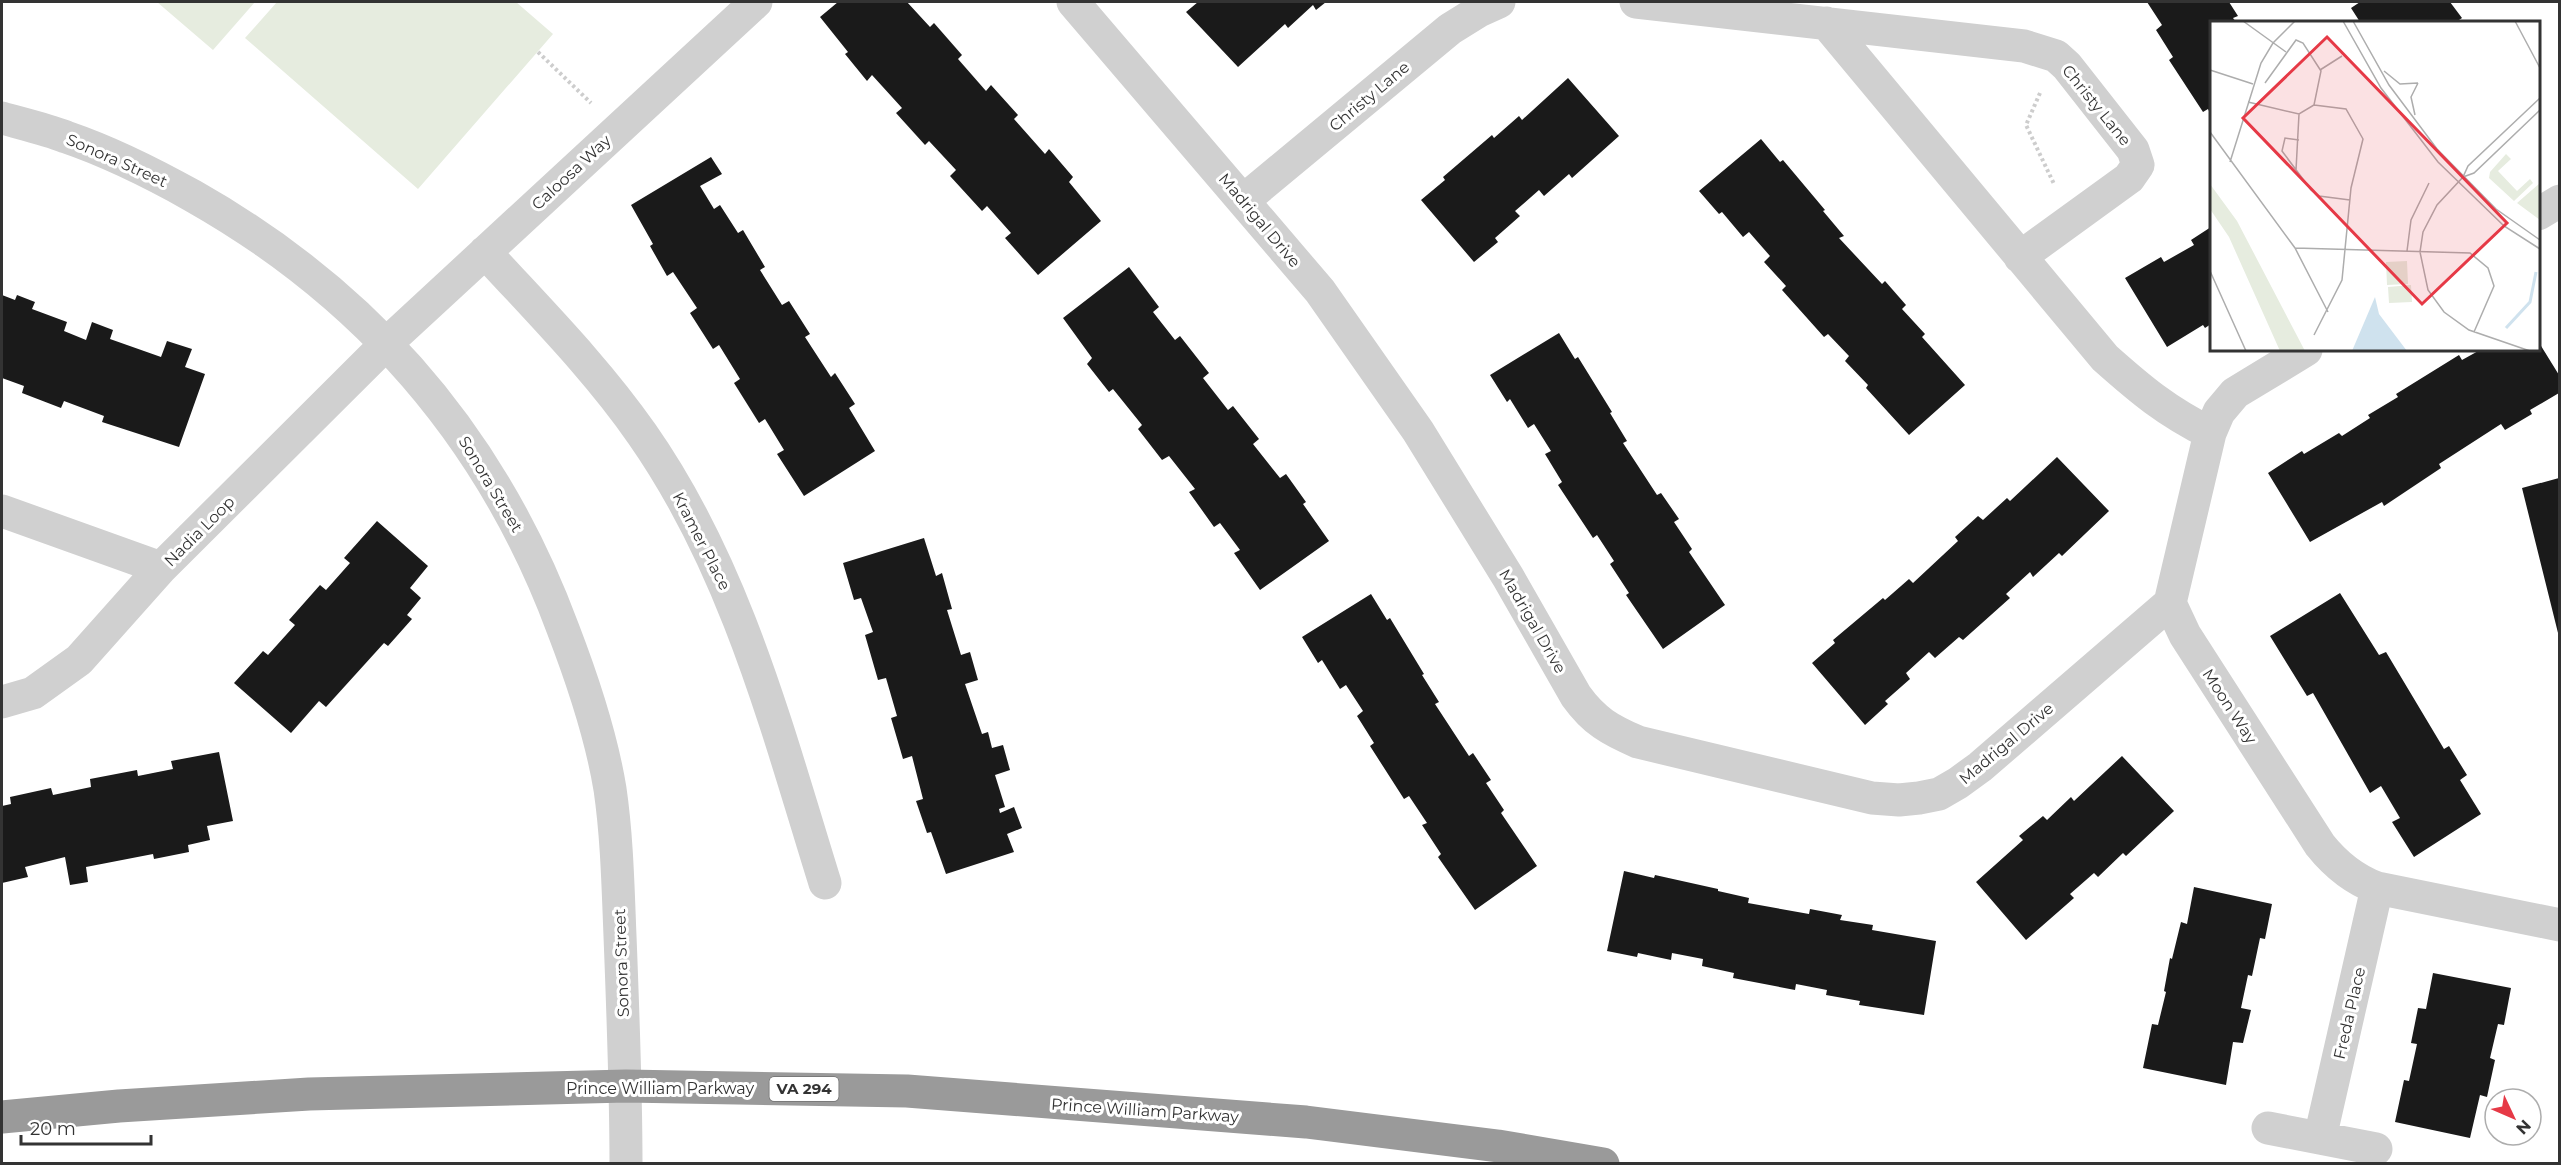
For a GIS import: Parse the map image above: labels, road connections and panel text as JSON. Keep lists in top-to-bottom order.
{
  "streets": {
    "highway": ["Prince William Parkway", "VA 294"],
    "street": [
      "Christy Lane",
      "Sonora Street",
      "Caloosa Way",
      "Madrigal Drive",
      "Nadia Loop",
      "Kramer Place",
      "Moon Way",
      "Freda Place"
    ]
  },
  "crossings": [
    ["Christy Lane", "Madrigal Drive"],
    ["Sonora Street", "Caloosa Way"],
    ["Sonora Street", "Nadia Loop"],
    ["Sonora Street", "Prince William Parkway"],
    ["Caloosa Way", "Nadia Loop"],
    ["Caloosa Way", "Kramer Place"],
    ["Madrigal Drive", "Moon Way"],
    ["Moon Way", "Freda Place"]
  ],
  "scale_bar": "20 m",
  "north": "bottom right"
}
